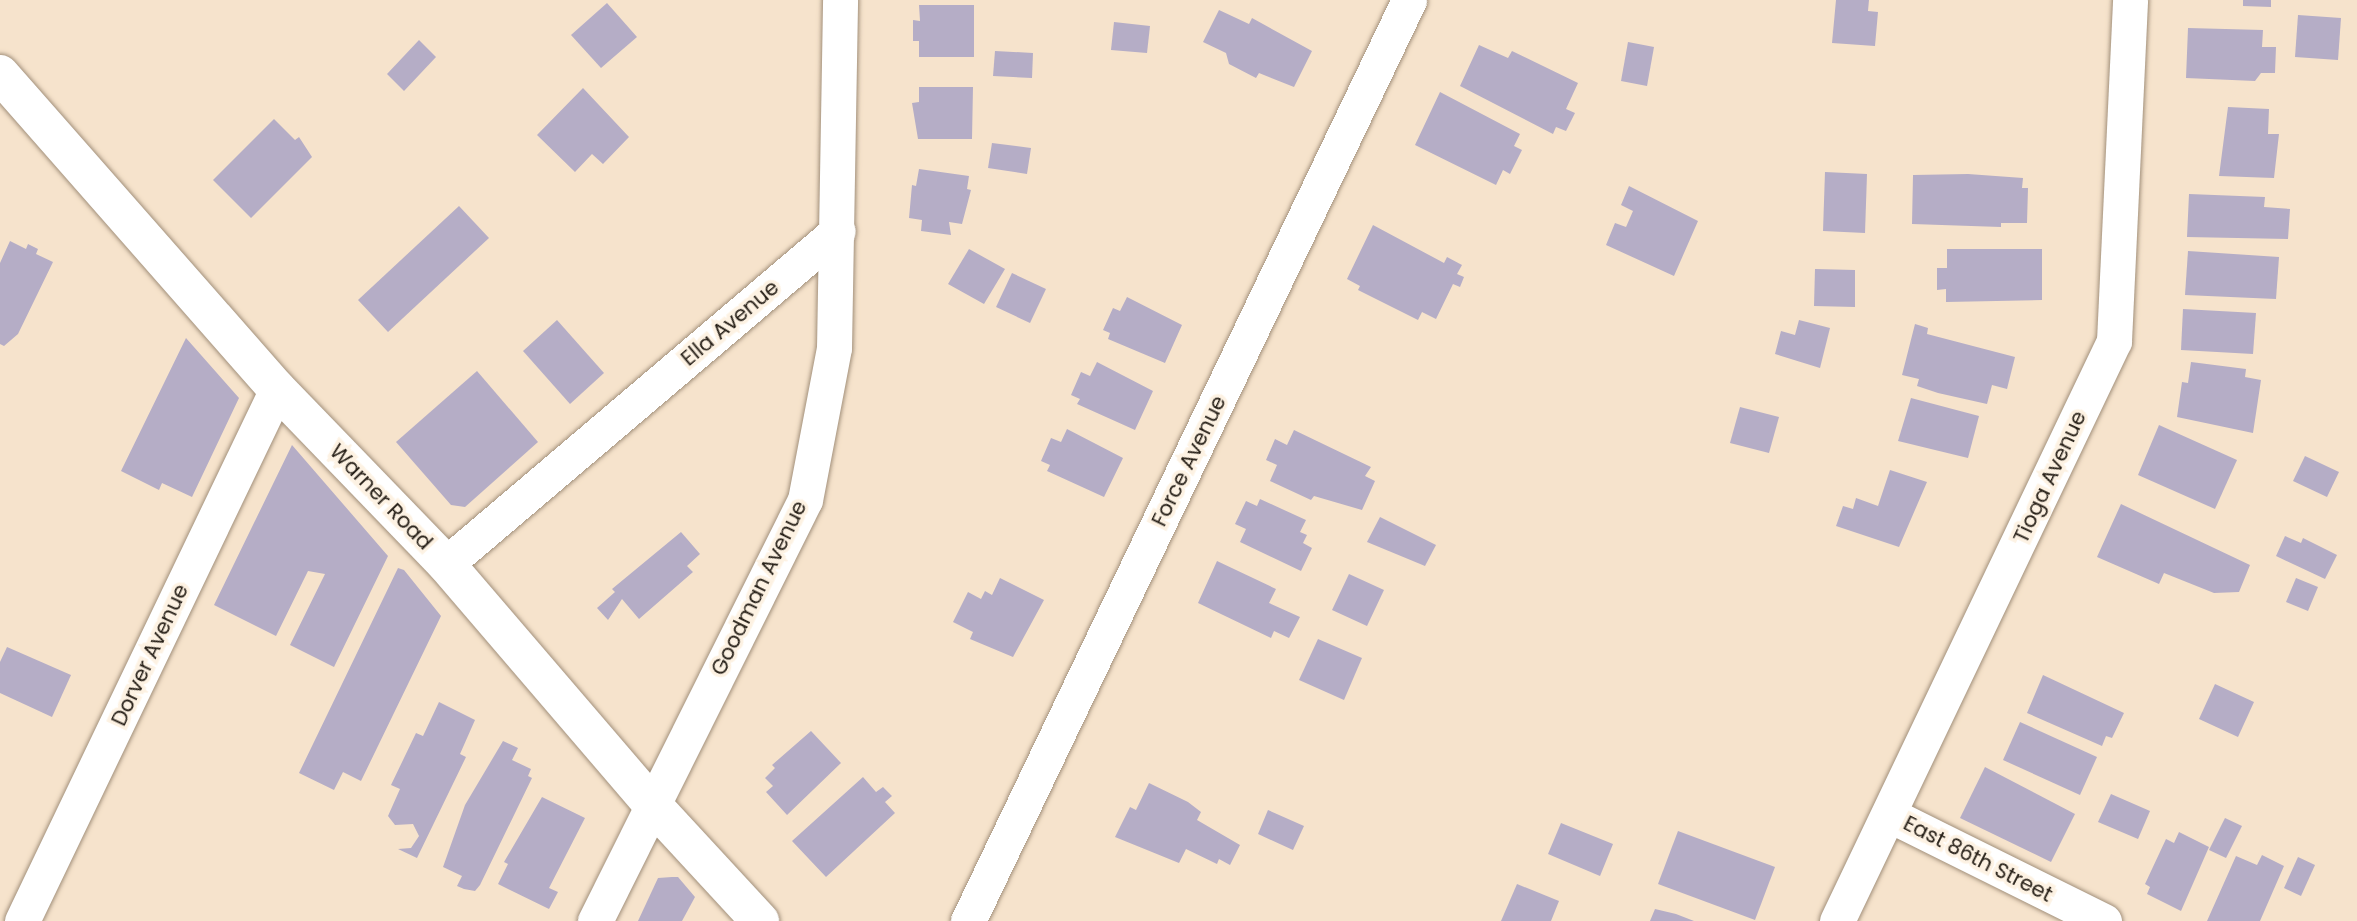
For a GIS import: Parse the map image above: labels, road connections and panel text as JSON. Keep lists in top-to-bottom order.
{
  "streets": {
    "main road": ["Warner Road"],
    "street": [
      "Ella Avenue",
      "Force Avenue",
      "Tioga Avenue",
      "Goodman Avenue",
      "Dorver Avenue",
      "East 86th Street"
    ]
  },
  "crossings": [
    ["Ella Avenue", "Warner Road"],
    ["Ella Avenue", "Goodman Avenue"],
    ["Tioga Avenue", "East 86th Street"],
    ["Warner Road", "Goodman Avenue"],
    ["Warner Road", "Dorver Avenue"]
  ]
}
